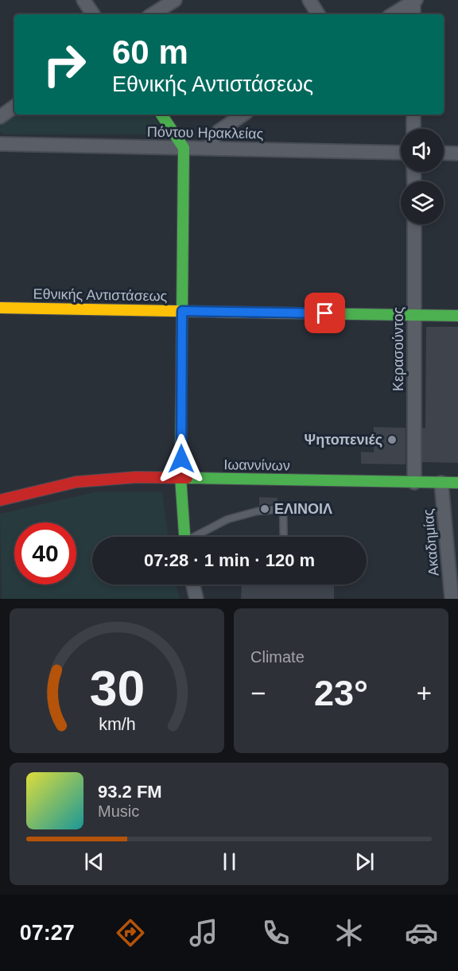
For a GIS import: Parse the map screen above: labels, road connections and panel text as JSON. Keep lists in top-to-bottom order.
{
  "streets": {
    "street": [
      "Πόντου Ηρακλείας",
      "Εθνικής Αντιστάσεως",
      "Κερασούντος",
      "Ιωαννίνων",
      "Ακαδημίας"
    ]
  },
  "crossings": [
    ["Εθνικής Αντιστάσεως", "Κερασούντος"],
    ["Κερασούντος", "Ιωαννίνων"],
    ["Ιωαννίνων", "Ακαδημίας"]
  ],
  "places": ["Ψητοπενιές", "ΕΛΙΝΟΙΛ"],
  "page": {
    "turn": ["60 m", "Εθνικής Αντιστάσεως"],
    "limit": "40",
    "trip": "07:28 · 1 min · 120 m",
    "tile": "Climate",
    "heat": ["−", "23°", "+"],
    "song": ["93.2 FM", "Music"],
    "tabs": "07:27",
    "gauge": ["30", "km/h"]
  }
}
